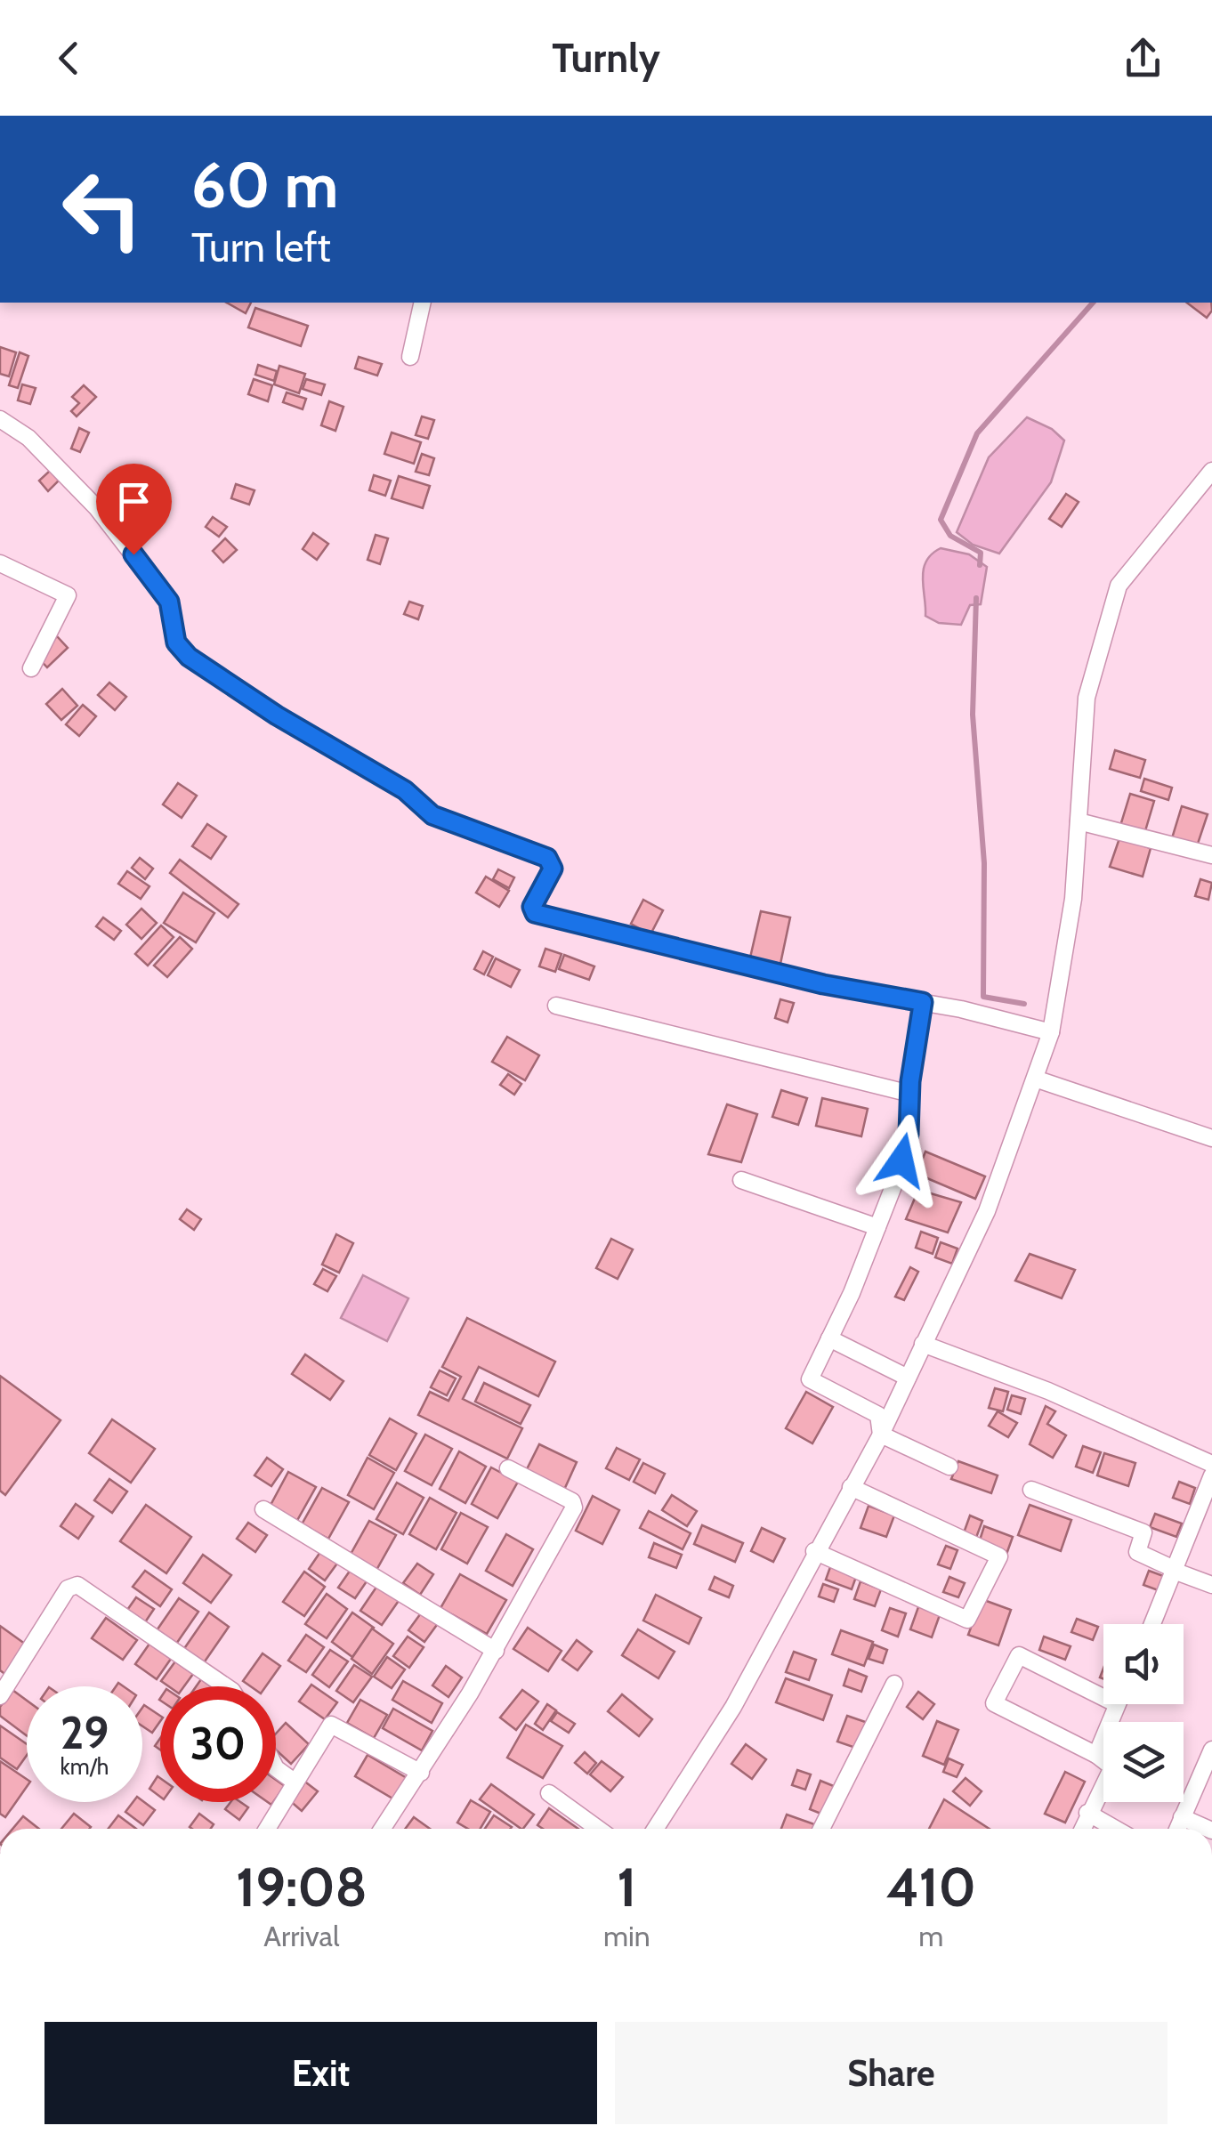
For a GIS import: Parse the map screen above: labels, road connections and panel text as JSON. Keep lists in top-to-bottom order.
{
  "page": {
    "header": "Turnly",
    "turn": ["60 m", "Turn left"],
    "speed": "29 km/h",
    "limit": "30",
    "eta": [
      "19:08",
      "Arrival",
      "1",
      "min",
      "410",
      "m"
    ],
    "buttons": ["Exit", "Share"]
  }
}
